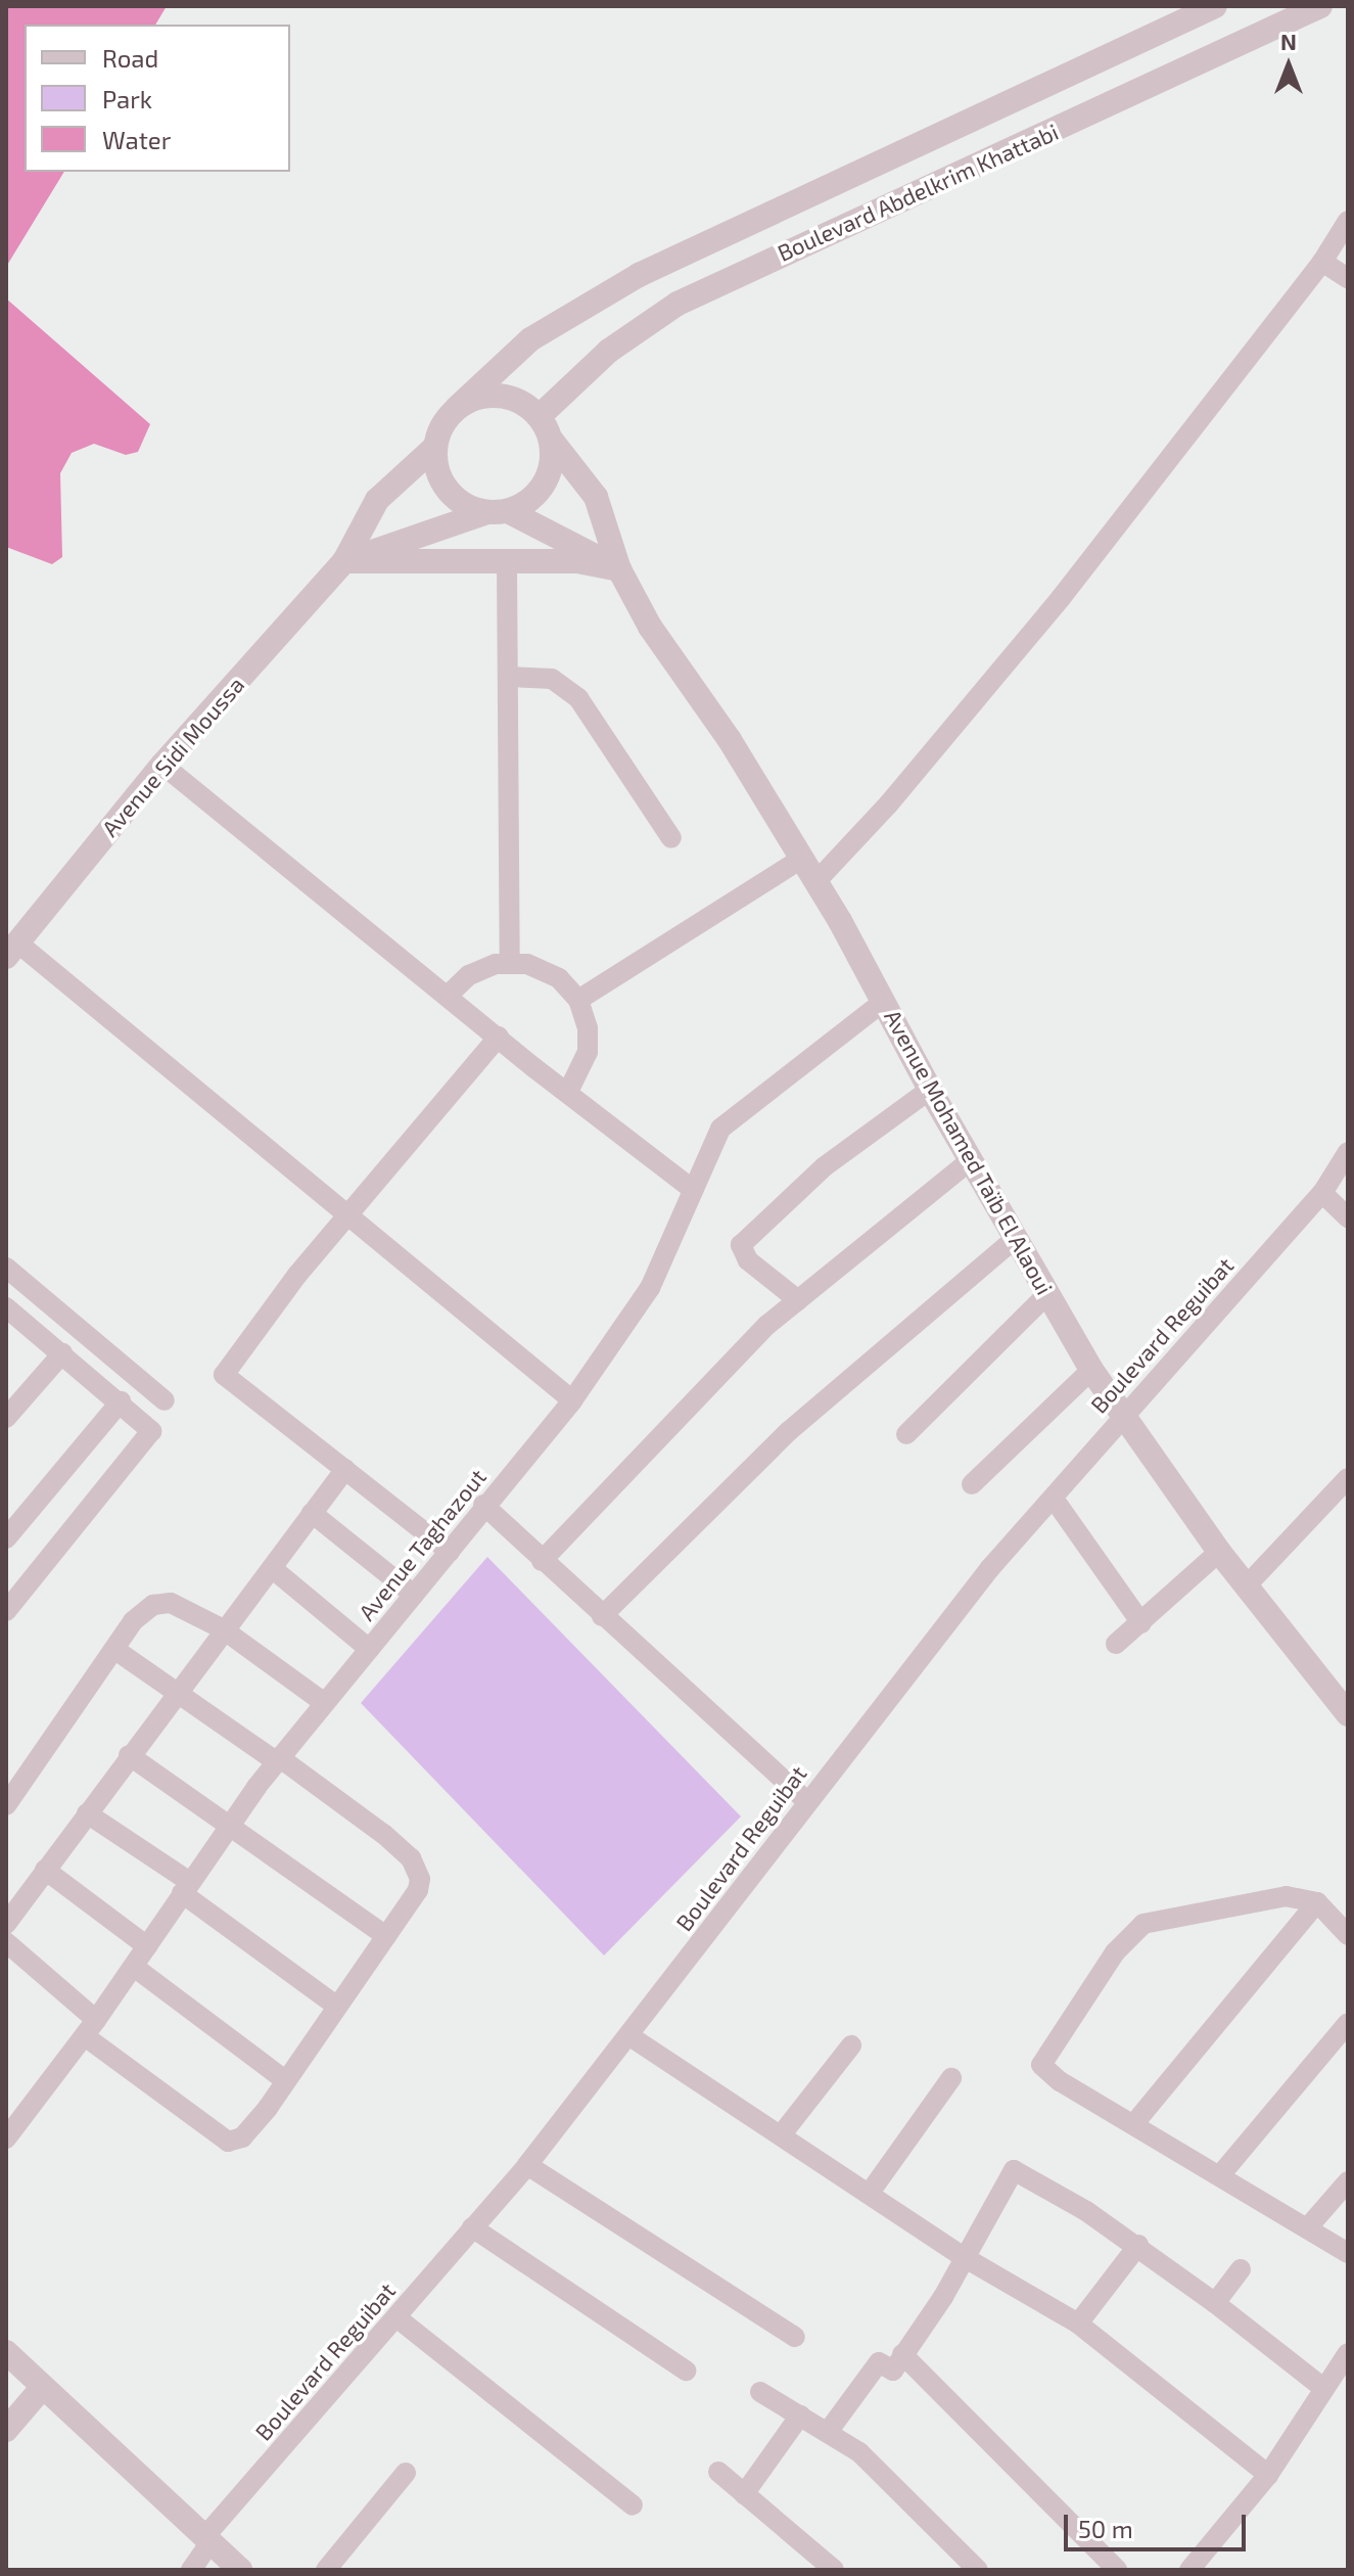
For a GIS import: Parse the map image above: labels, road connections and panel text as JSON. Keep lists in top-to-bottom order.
{
  "streets": {
    "street": [
      "Boulevard Abdelkrim Khattabi",
      "Avenue Sidi Moussa",
      "Avenue Mohamed Taïb El Alaoui",
      "Boulevard Reguibat",
      "Avenue Taghazout"
    ]
  },
  "crossings": [
    ["Boulevard Abdelkrim Khattabi", "Avenue Sidi Moussa"],
    ["Boulevard Abdelkrim Khattabi", "Avenue Mohamed Taïb El Alaoui"],
    ["Avenue Sidi Moussa", "Avenue Mohamed Taïb El Alaoui"],
    ["Avenue Mohamed Taïb El Alaoui", "Boulevard Reguibat"],
    ["Avenue Mohamed Taïb El Alaoui", "Avenue Taghazout"]
  ],
  "legend": ["Road", "Park", "Water"],
  "scale_bar": "50 m",
  "north": "top"
}
